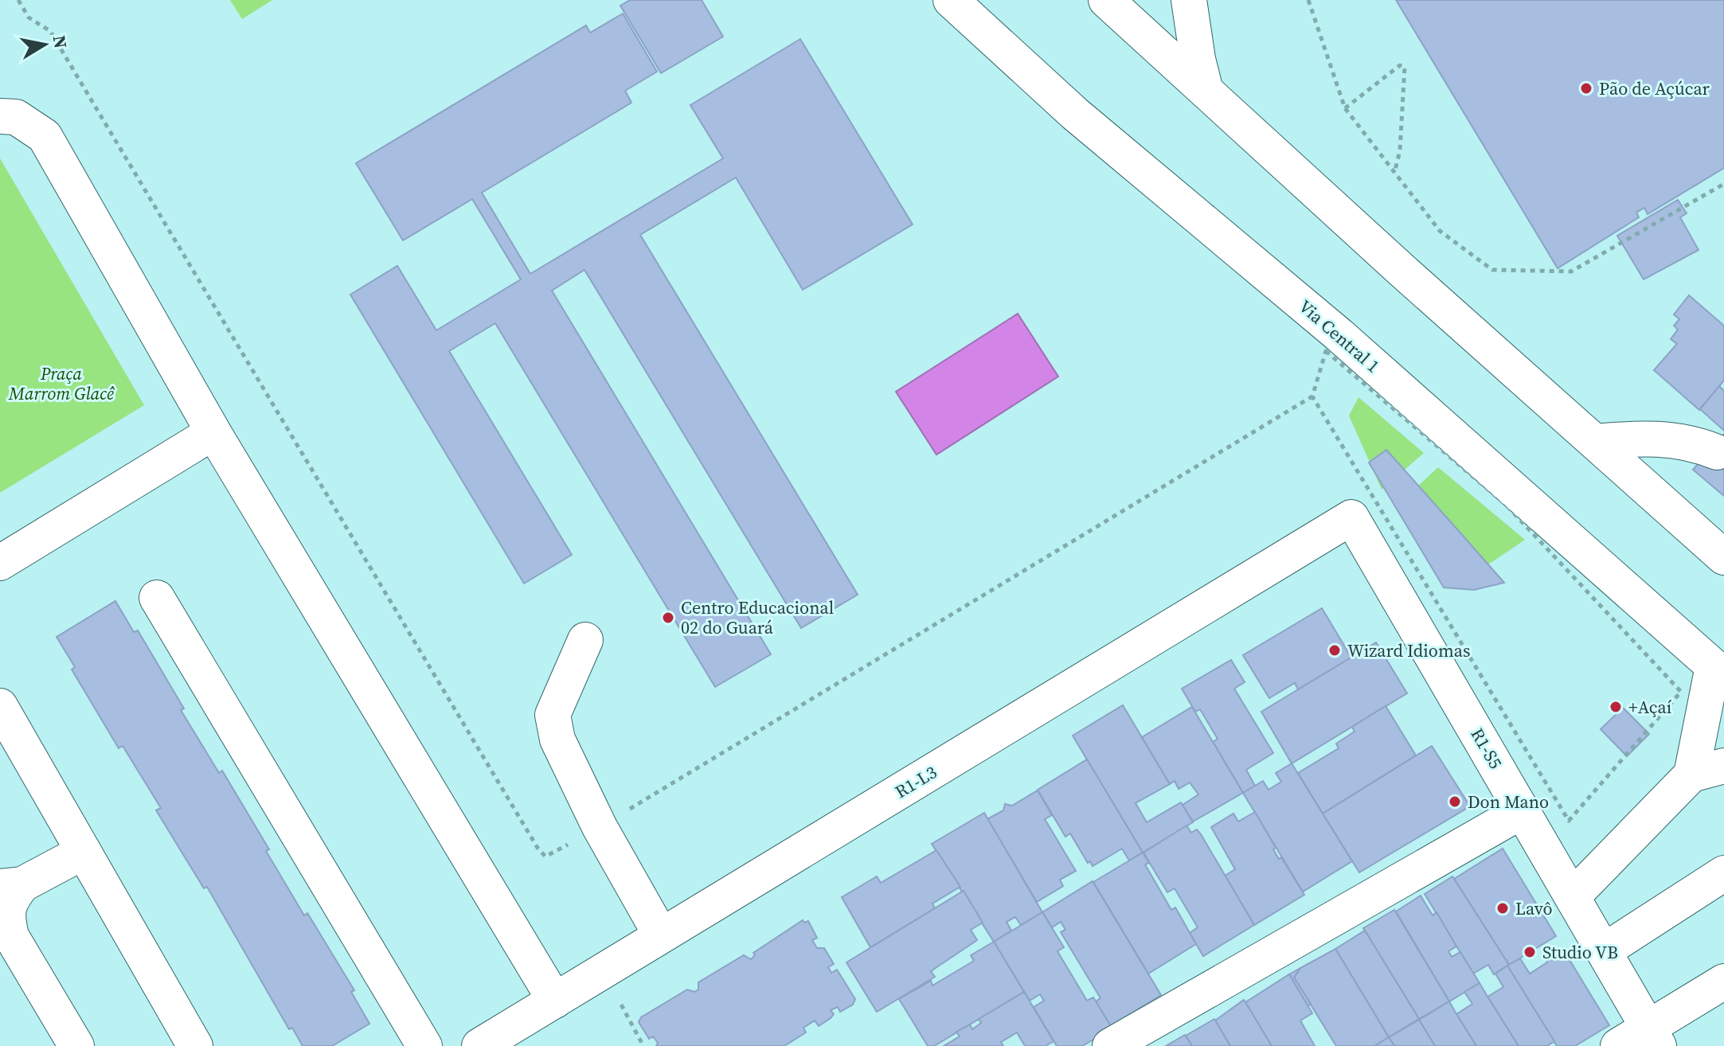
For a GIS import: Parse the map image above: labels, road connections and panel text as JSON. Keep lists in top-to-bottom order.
{
  "streets": {
    "street": ["Via Central 1", "R1-S5", "R1-L3"]
  },
  "crossings": [
    ["R1-S5", "R1-L3"]
  ],
  "parks": ["Praça Marrom Glacê"],
  "places": [
    "Pão de Açúcar",
    "Centro Educacional 02 do Guará",
    "Wizard Idiomas",
    "+Açaí",
    "Don Mano",
    "Lavô",
    "Studio VB"
  ],
  "north": "right"
}
